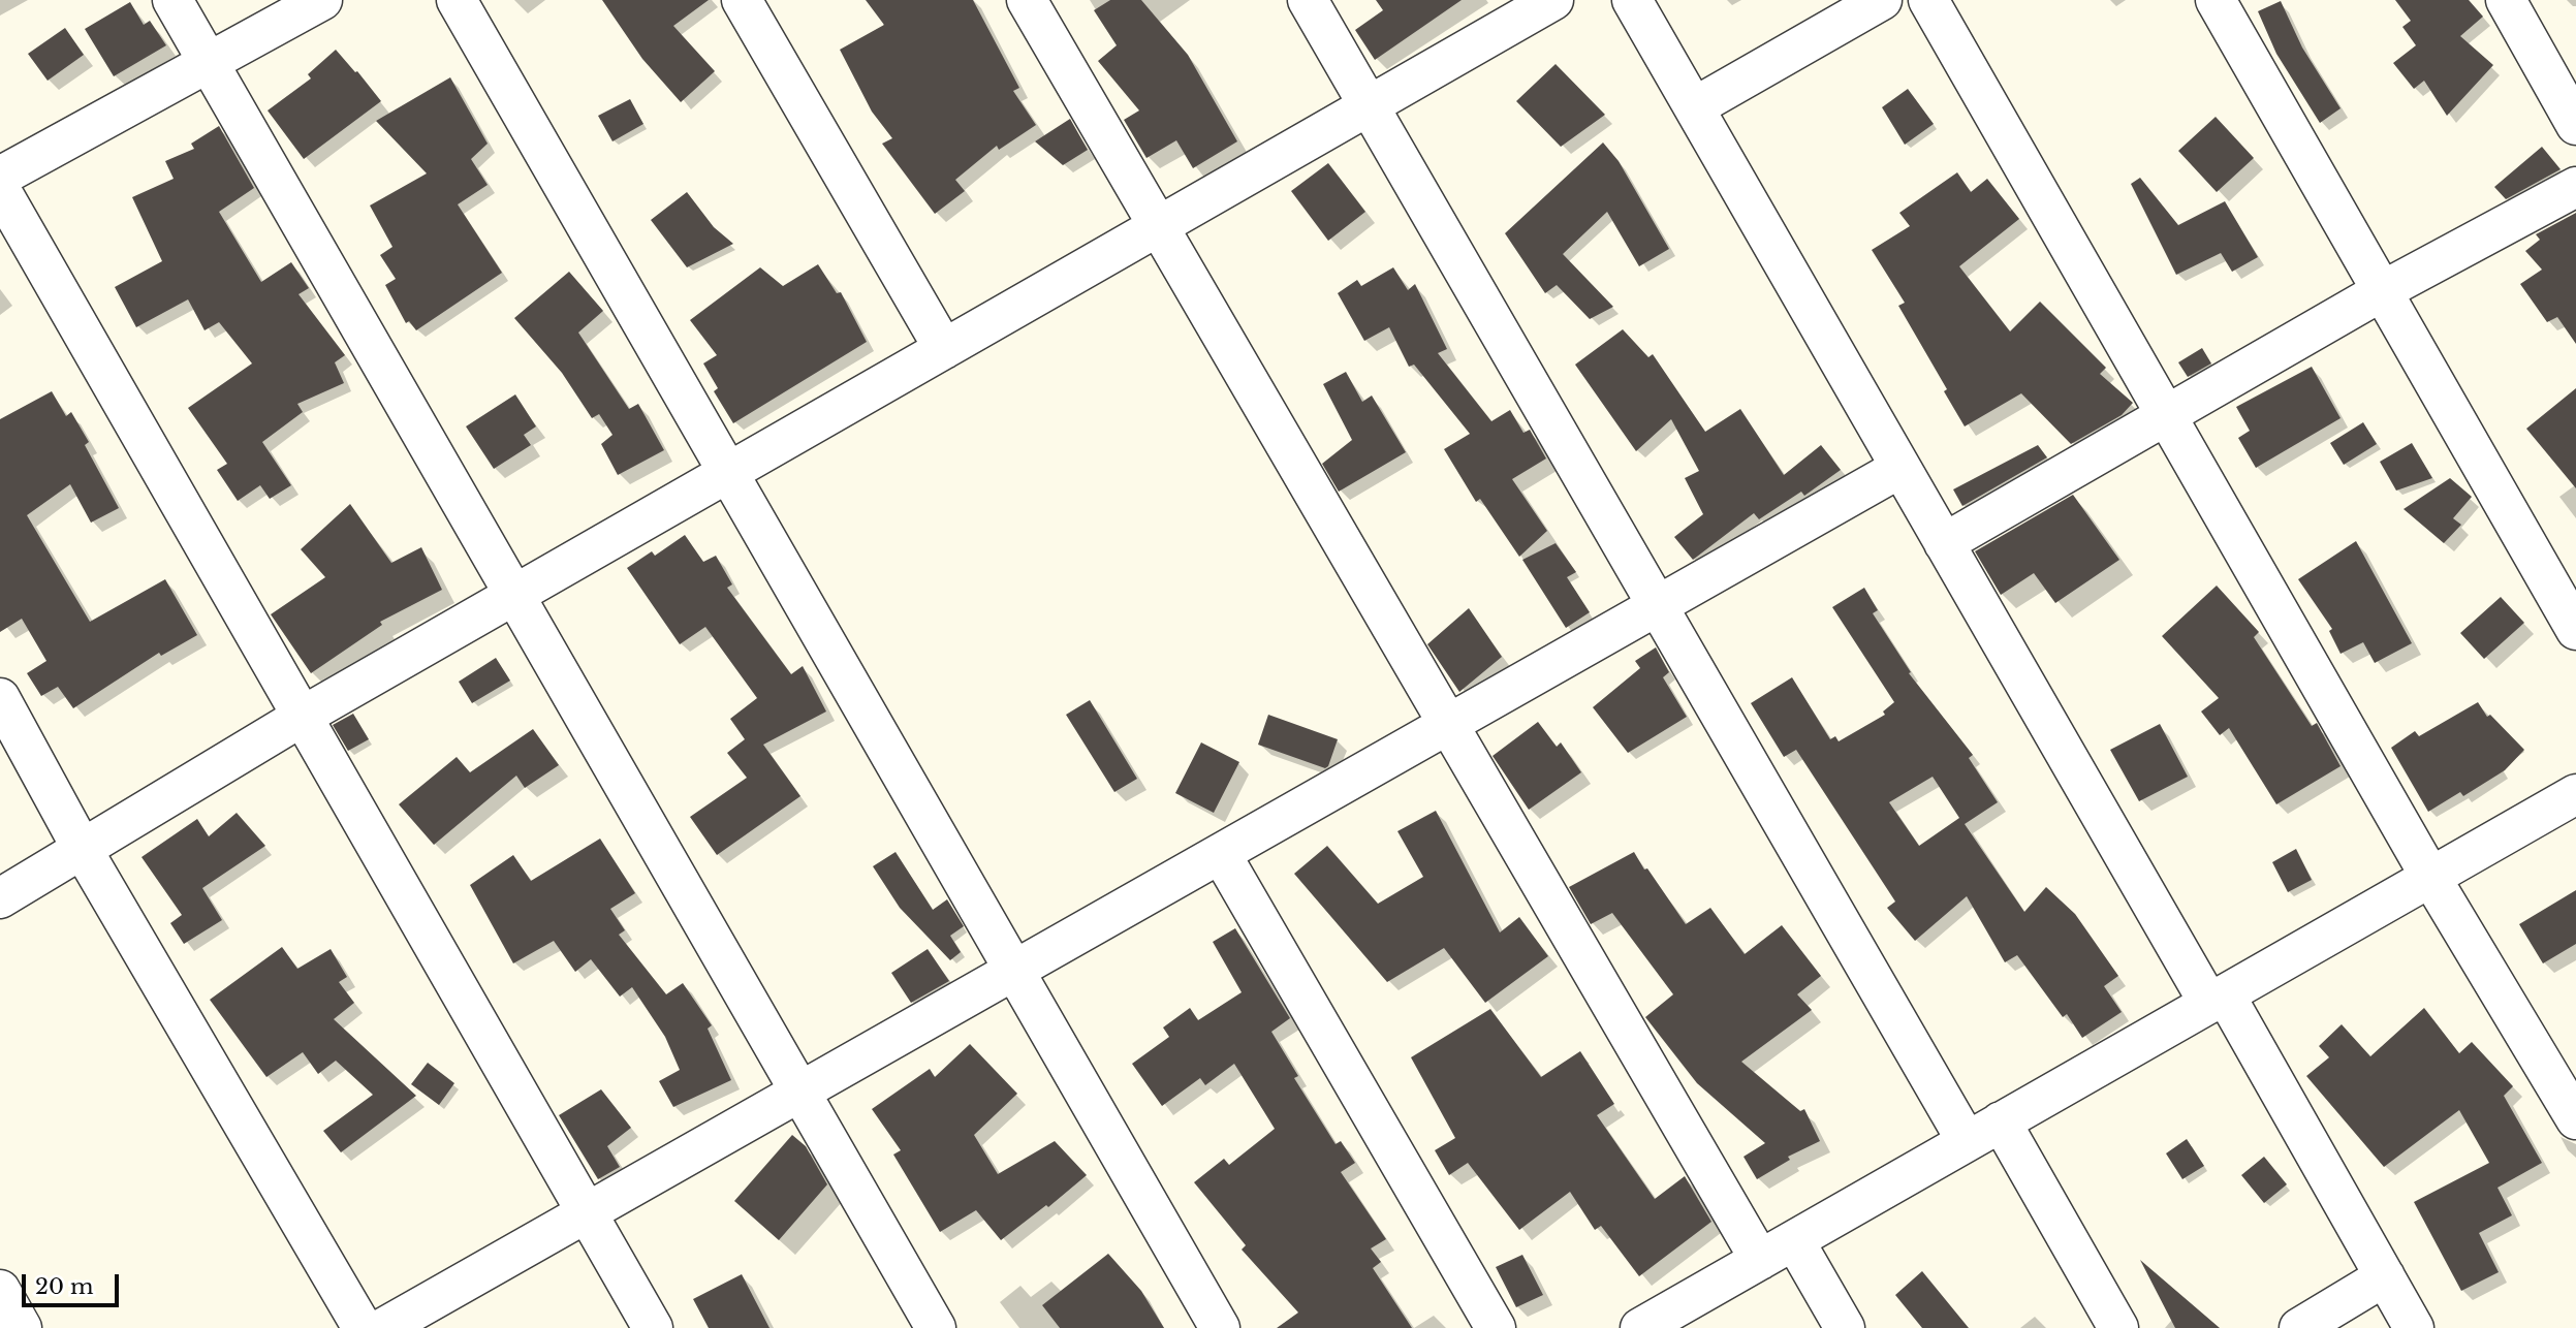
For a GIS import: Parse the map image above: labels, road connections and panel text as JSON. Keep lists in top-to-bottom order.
{
  "scale_bar": "20 m"
}
